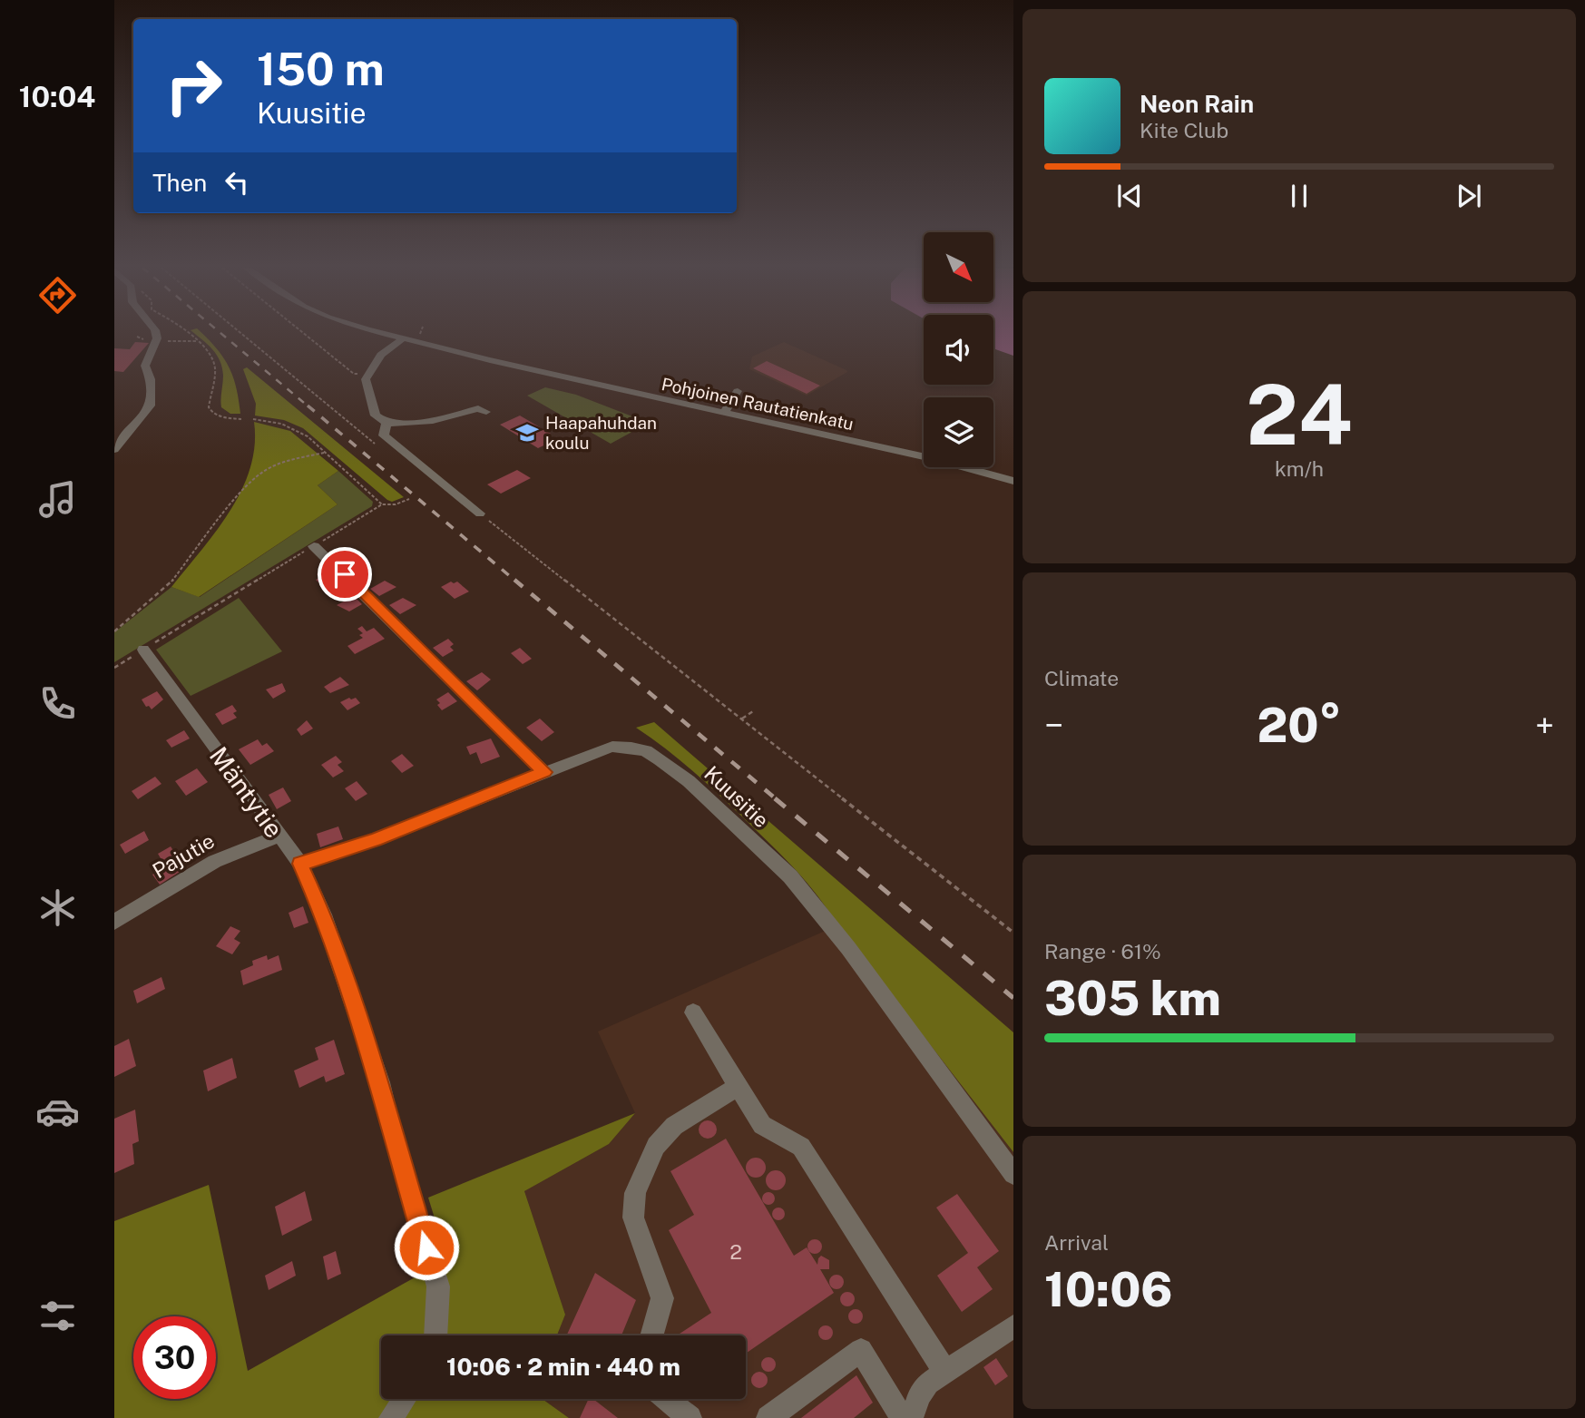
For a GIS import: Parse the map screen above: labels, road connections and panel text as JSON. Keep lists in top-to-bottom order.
{
  "streets": {
    "street": [
      "Pohjoinen Rautatienkatu",
      "Mäntytie",
      "Kuusitie",
      "Pajutie"
    ]
  },
  "crossings": [
    ["Mäntytie", "Kuusitie"],
    ["Mäntytie", "Pajutie"]
  ],
  "places": {
    "school or university": ["Haapahuhdan koulu"]
  },
  "house_numbers": ["2"],
  "north": "bottom right",
  "page": {
    "tabs": "10:04",
    "turn": ["150 m", "Kuusitie"],
    "song": ["Neon Rain", "Kite Club"],
    "then": "Then",
    "tile": [
      ["24", "km/h"],
      "Climate",
      ["Range · 61%", "305 km"],
      ["Arrival", "10:06"]
    ],
    "heat": ["−", "20°", "+"],
    "limit": "30",
    "trip": "10:06 · 2 min · 440 m"
  }
}
